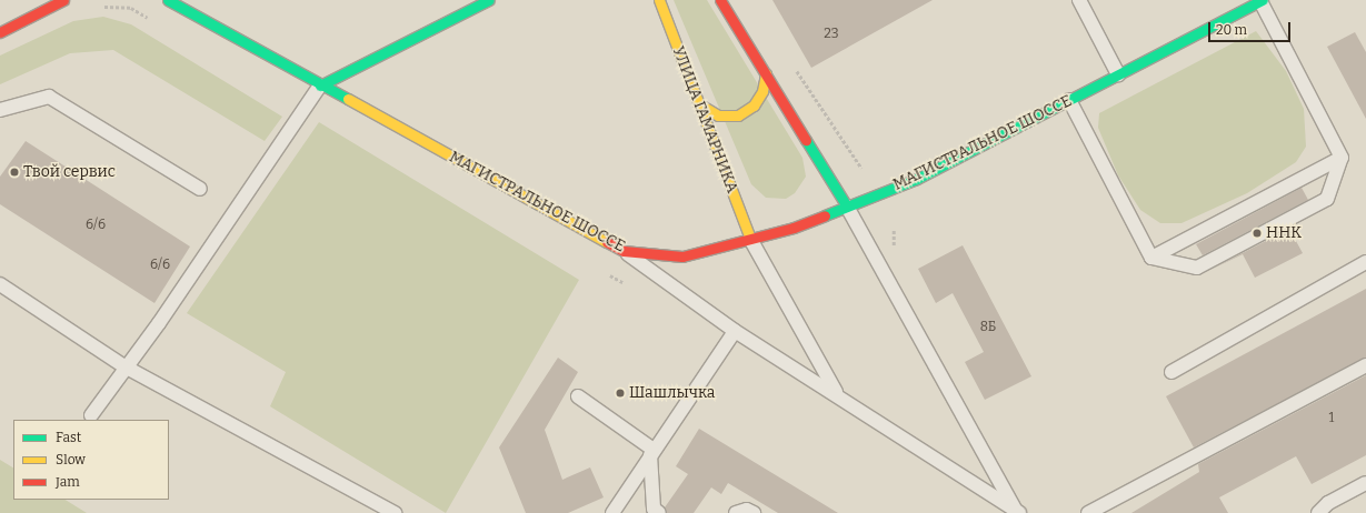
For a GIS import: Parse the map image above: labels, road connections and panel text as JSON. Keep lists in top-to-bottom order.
{
  "streets": {
    "main road": ["УЛИЦА ГАМАРНИКА", "МАГИСТРАЛЬНОЕ ШОССЕ"]
  },
  "crossings": [
    ["УЛИЦА ГАМАРНИКА", "МАГИСТРАЛЬНОЕ ШОССЕ"]
  ],
  "places": ["Твой сервис", "ННК", "Шашлычка"],
  "house_numbers": [
    "23",
    "6/6",
    "6/6",
    "8Б",
    "1"
  ],
  "legend": ["Fast", "Slow", "Jam"],
  "scale_bar": "20 m"
}
